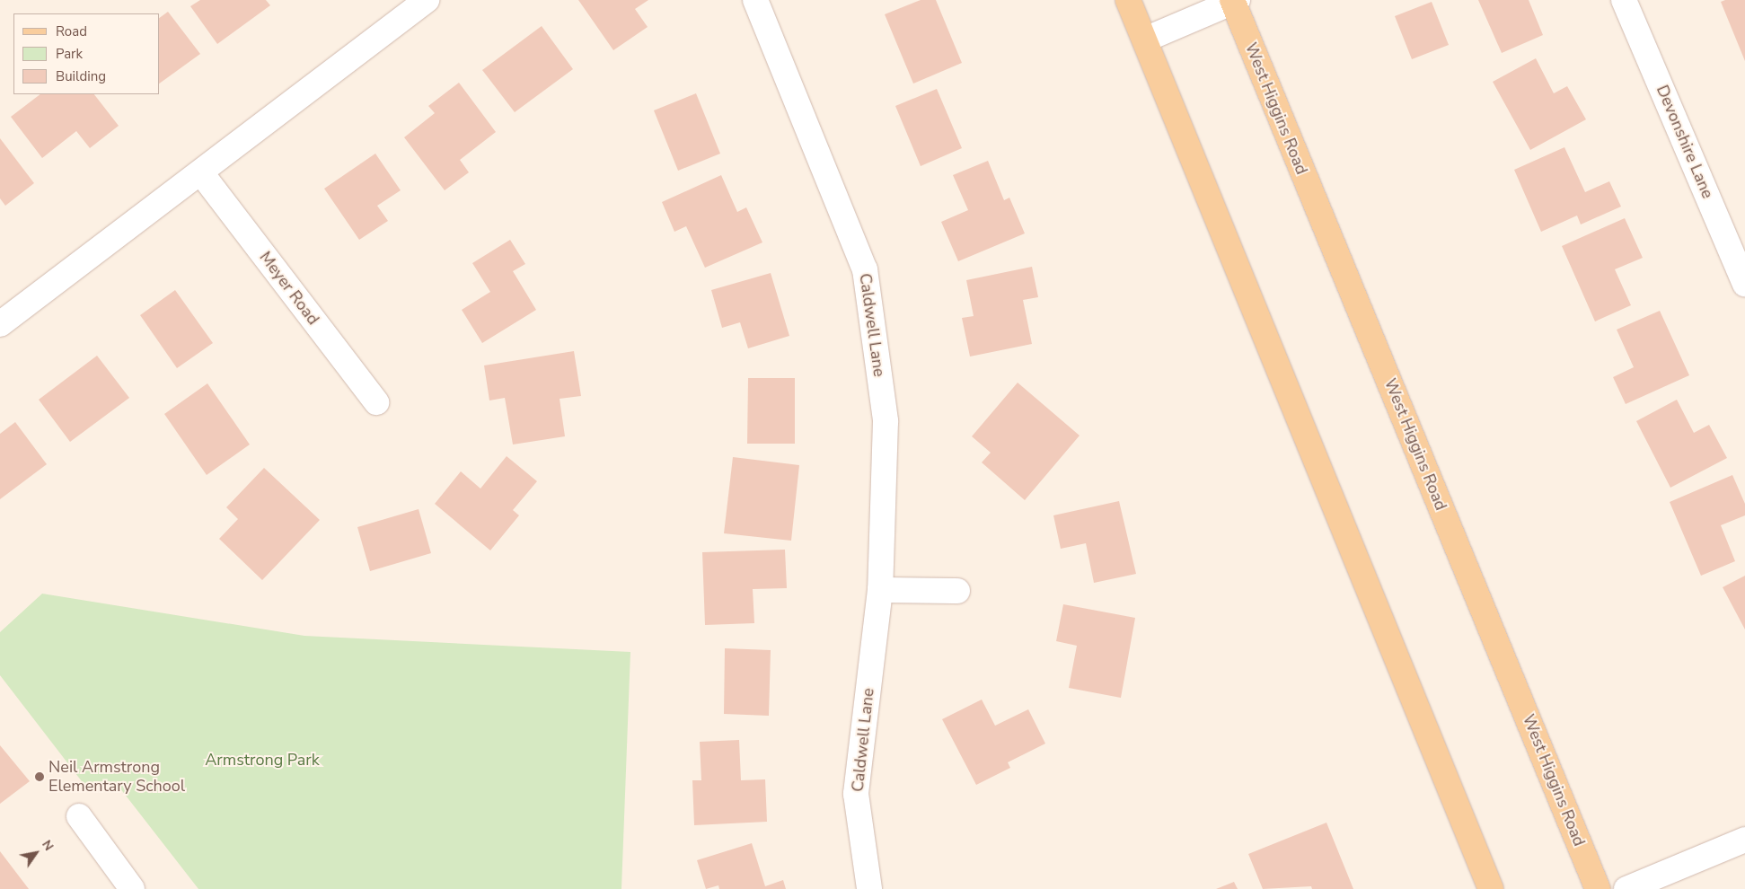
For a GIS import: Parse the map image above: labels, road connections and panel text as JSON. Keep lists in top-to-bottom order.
{
  "streets": {
    "main road": ["West Higgins Road"],
    "street": ["Devonshire Lane", "Meyer Road", "Caldwell Lane"]
  },
  "parks": ["Armstrong Park"],
  "places": ["Neil Armstrong Elementary School"],
  "legend": ["Road", "Park", "Building"],
  "north": "top right"
}
